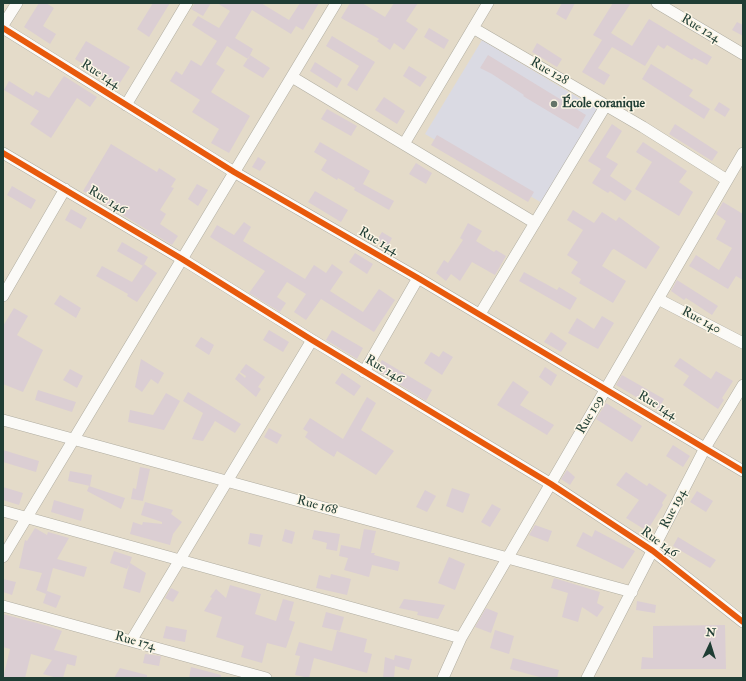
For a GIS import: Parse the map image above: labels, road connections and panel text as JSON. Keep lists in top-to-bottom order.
{
  "streets": {
    "street": [
      "Rue 124",
      "Rue 128",
      "Rue 144",
      "Rue 146",
      "Rue 140",
      "Rue 109",
      "Rue 168",
      "Rue 194",
      "Rue 174"
    ]
  },
  "crossings": [
    ["Rue 128", "Rue 109"],
    ["Rue 144", "Rue 109"],
    ["Rue 144", "Rue 194"],
    ["Rue 146", "Rue 109"],
    ["Rue 146", "Rue 194"],
    ["Rue 140", "Rue 109"],
    ["Rue 109", "Rue 168"],
    ["Rue 168", "Rue 194"]
  ],
  "places": ["École coranique"],
  "north": "top"
}
